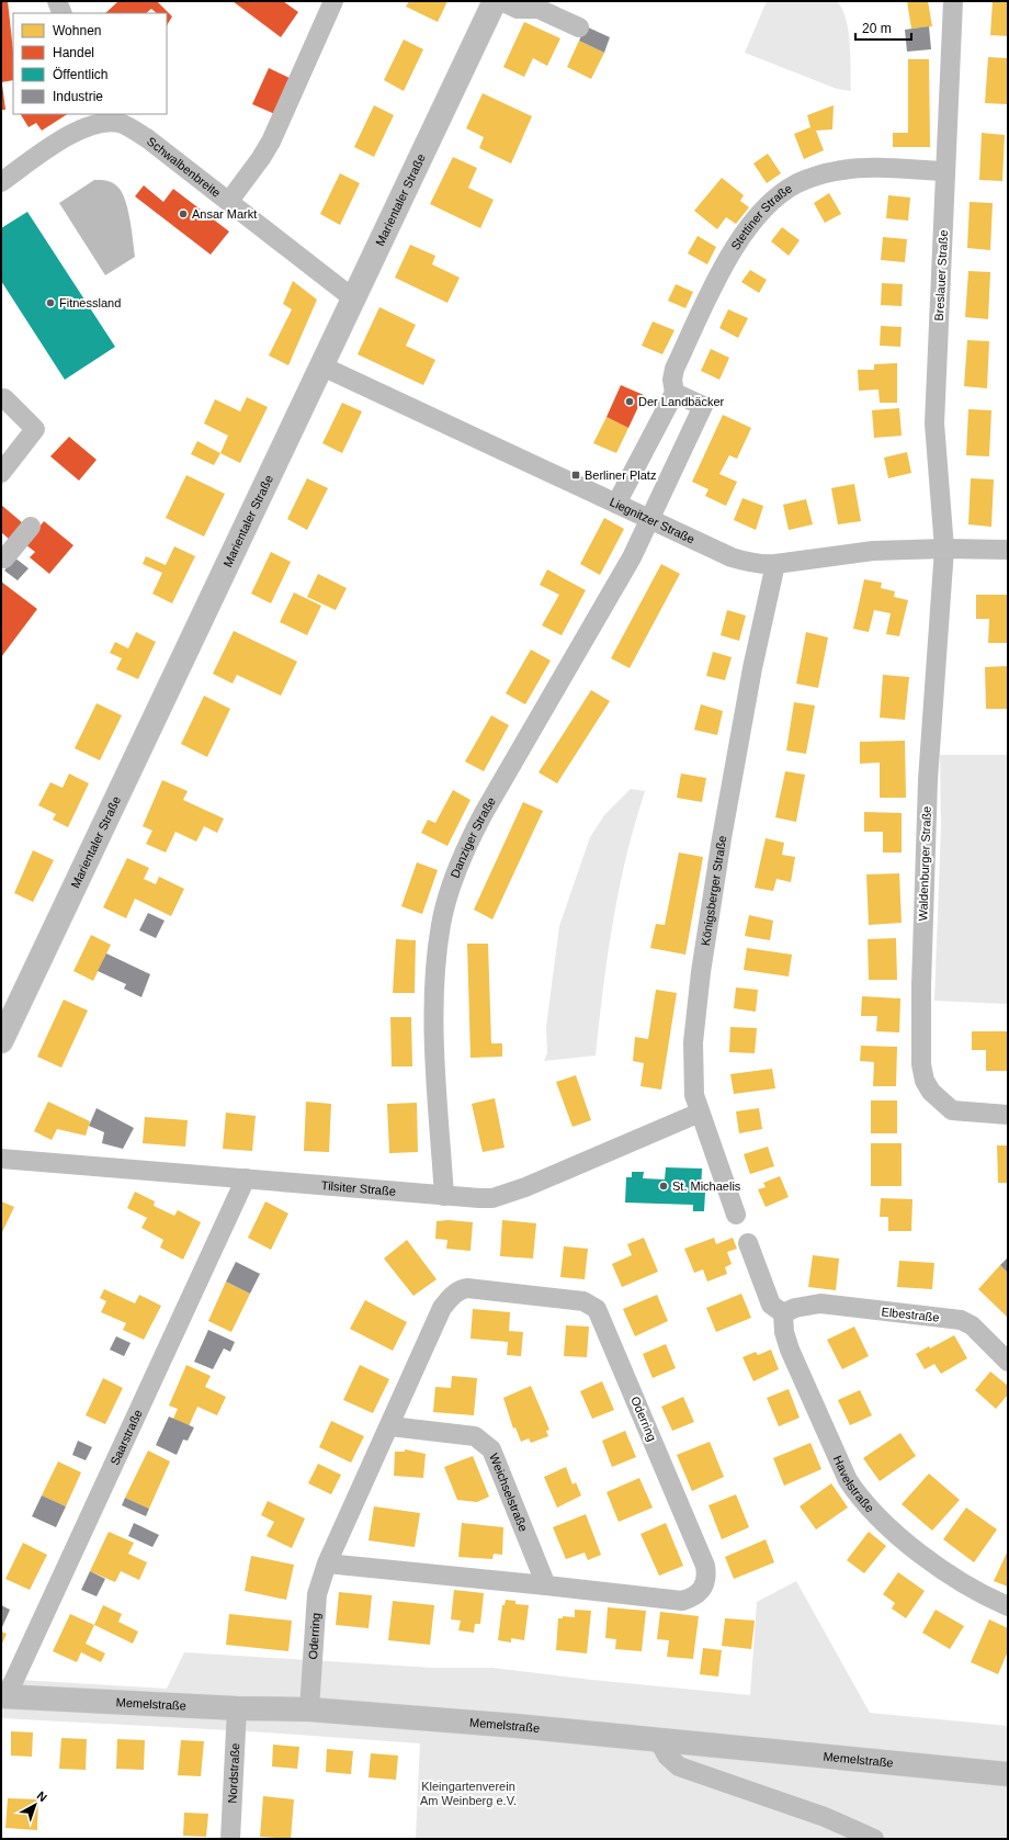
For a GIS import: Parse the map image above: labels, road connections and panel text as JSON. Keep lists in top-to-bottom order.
{
  "streets": {
    "main road": ["Marientaler Straße", "Memelstraße"],
    "street": [
      "Schwalbenbreite",
      "Stettiner Straße",
      "Breslauer Straße",
      "Liegnitzer Straße",
      "Danziger Straße",
      "Waldenburger Straße",
      "Königsberger Straße",
      "Tilsiter Straße",
      "Elbestraße",
      "Oderring",
      "Saarstraße",
      "Havelstraße",
      "Weichselstraße",
      "Nordstraße"
    ]
  },
  "crossings": [
    ["Schwalbenbreite", "Marientaler Straße"],
    ["Marientaler Straße", "Liegnitzer Straße"],
    ["Stettiner Straße", "Breslauer Straße"],
    ["Breslauer Straße", "Liegnitzer Straße"],
    ["Breslauer Straße", "Waldenburger Straße"],
    ["Liegnitzer Straße", "Danziger Straße"],
    ["Liegnitzer Straße", "Waldenburger Straße"],
    ["Liegnitzer Straße", "Königsberger Straße"],
    ["Danziger Straße", "Tilsiter Straße"],
    ["Königsberger Straße", "Tilsiter Straße"],
    ["Tilsiter Straße", "Saarstraße"],
    ["Elbestraße", "Havelstraße"],
    ["Oderring", "Weichselstraße"],
    ["Oderring", "Memelstraße"],
    ["Saarstraße", "Memelstraße"],
    ["Memelstraße", "Nordstraße"]
  ],
  "parks": ["Kleingartenverein Am Weinberg e.V."],
  "places": {
    "other": [
      "Ansar Markt",
      "Fitnessland",
      "Der Landbäcker",
      "St. Michaelis"
    ],
    "transit": ["Berliner Platz"]
  },
  "legend": [
    "Wohnen",
    "Handel",
    "Öffentlich",
    "Industrie"
  ],
  "scale_bar": "20 m",
  "north": "top right"
}
